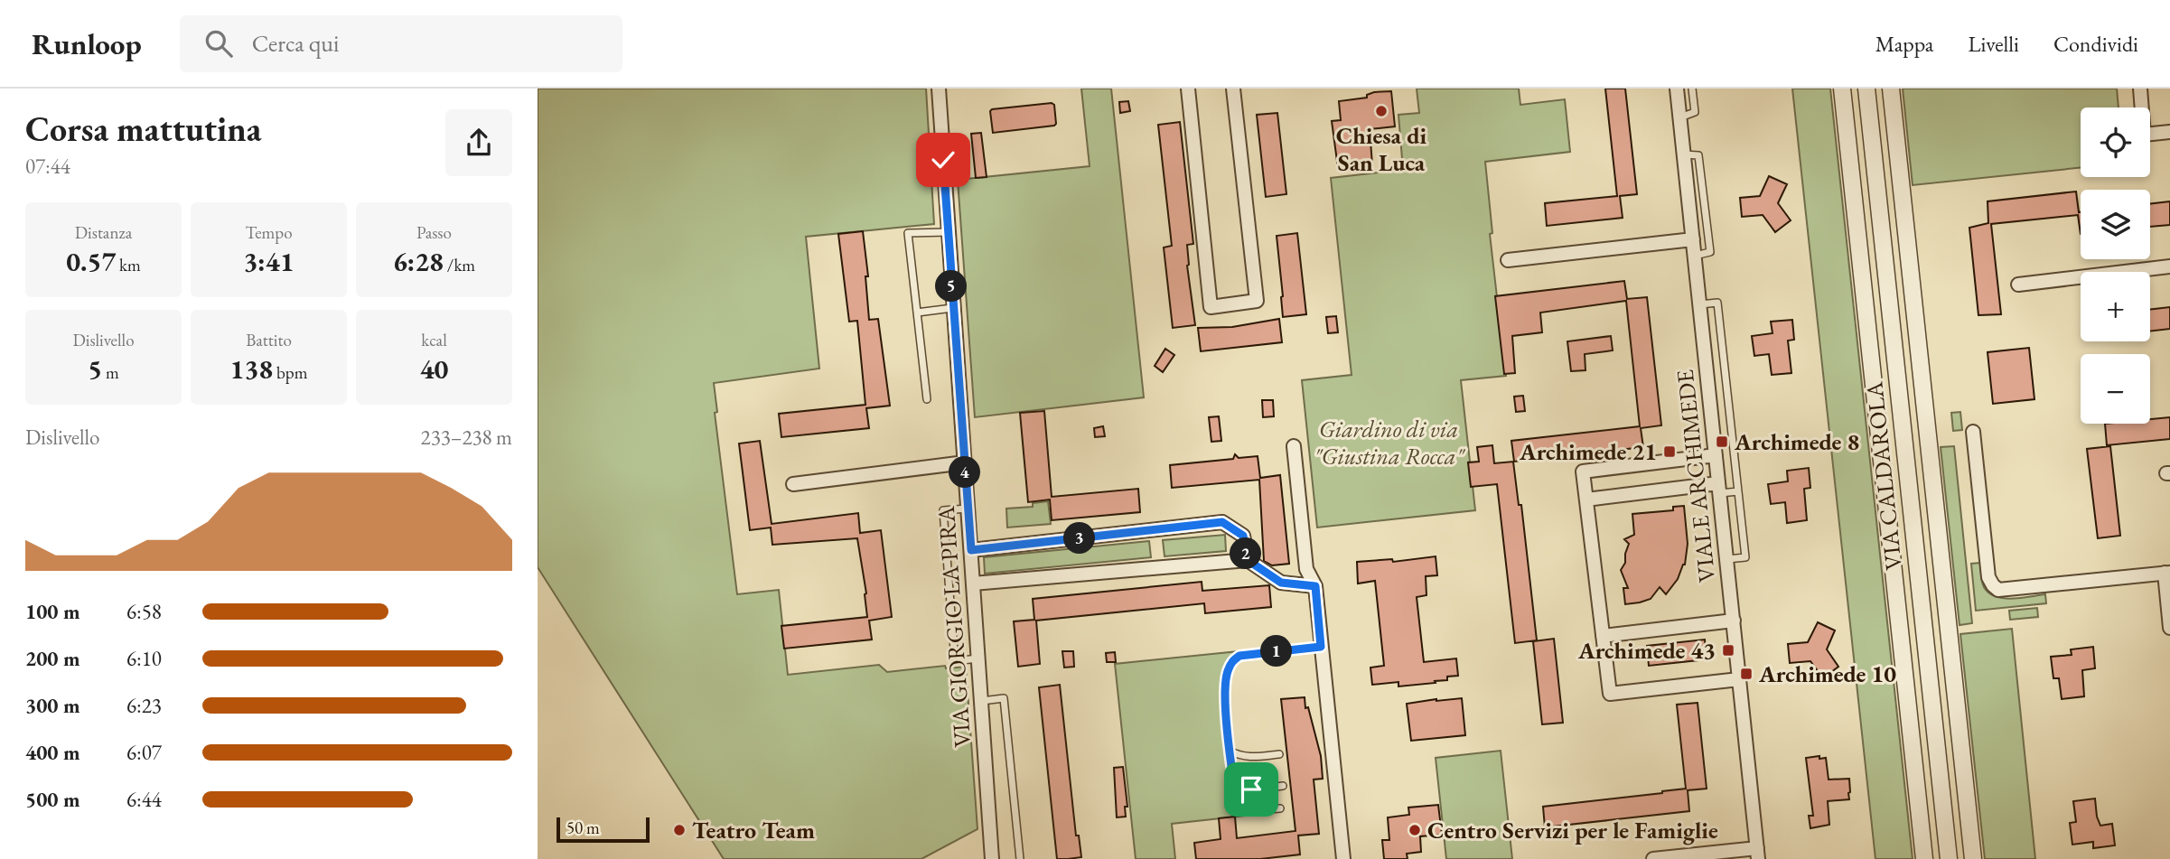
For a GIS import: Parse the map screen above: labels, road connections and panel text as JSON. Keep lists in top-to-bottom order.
{
  "streets": {
    "street": ["VIALE ARCHIMEDE", "VIA CALDAROLA", "VIA GIORGIO LA PIRA"]
  },
  "parks": ["Giardino di via \"Giustina Rocca\""],
  "places": {
    "other": ["Chiesa di San Luca", "Teatro Team", "Centro Servizi per le Famiglie"],
    "transit": [
      "Archimede 8",
      "Archimede 21",
      "Archimede 43",
      "Archimede 10"
    ]
  },
  "scale_bar": "50 m",
  "page": {
    "header": "Runloop",
    "search": "Cerca qui",
    "nav": ["Mappa", "Livelli", "Condividi"],
    "heading": ["Corsa mattutina", "07:44"],
    "map_buttons": ["+", "−"],
    "stats": [
      ["Distanza", "0.57 km"],
      ["Tempo", "3:41"],
      ["Passo", "6:28 /km"],
      ["Dislivello", "5 m"],
      ["Battito", "138 bpm"],
      ["kcal", "40"]
    ],
    "pins": [
      "5",
      "4",
      "3",
      "2",
      "1"
    ],
    "chart": ["Dislivello", "233–238 m"],
    "list": [
      {
        "name": "100 m",
        "note": "6:58"
      },
      {
        "name": "200 m",
        "note": "6:10"
      },
      {
        "name": "300 m",
        "note": "6:23"
      },
      {
        "name": "400 m",
        "note": "6:07"
      },
      {
        "name": "500 m",
        "note": "6:44"
      }
    ],
    "scale": "50 m"
  }
}
